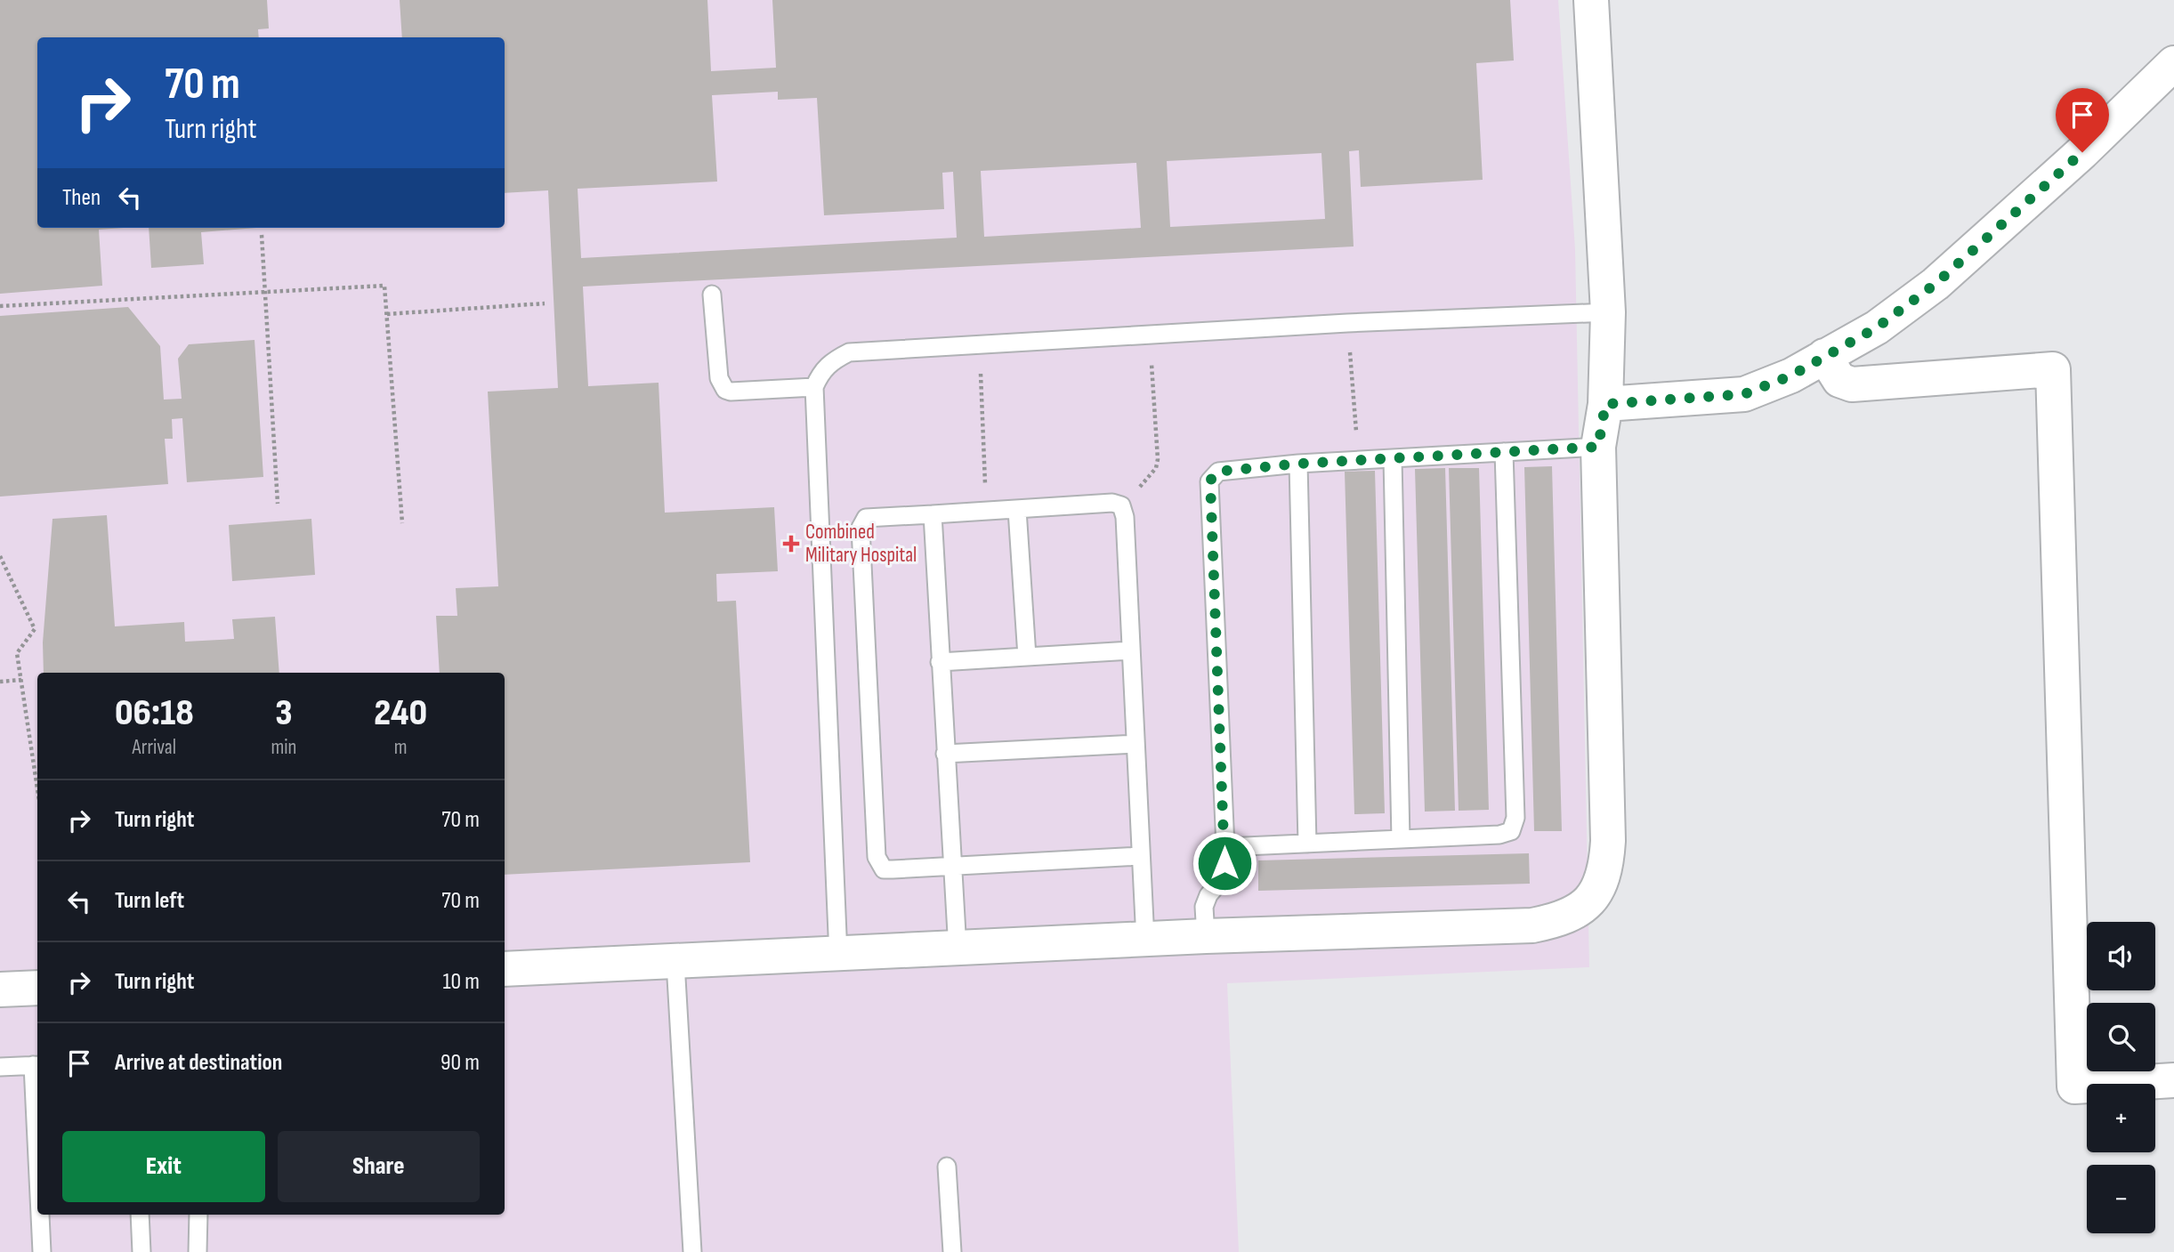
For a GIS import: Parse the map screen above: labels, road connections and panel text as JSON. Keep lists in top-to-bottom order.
{
  "places": {
    "health": ["Combined Military Hospital"]
  },
  "page": {
    "turn": ["70 m", "Turn right"],
    "then": "Then",
    "eta": [
      "06:18",
      "Arrival",
      "3",
      "min",
      "240",
      "m"
    ],
    "list": [
      {
        "name": "Turn right",
        "value": "70 m"
      },
      {
        "name": "Turn left",
        "value": "70 m"
      },
      {
        "name": "Turn right",
        "value": "10 m"
      },
      {
        "name": "Arrive at destination",
        "value": "90 m"
      }
    ],
    "map_buttons": ["+", "−"],
    "buttons": ["Exit", "Share"]
  }
}
